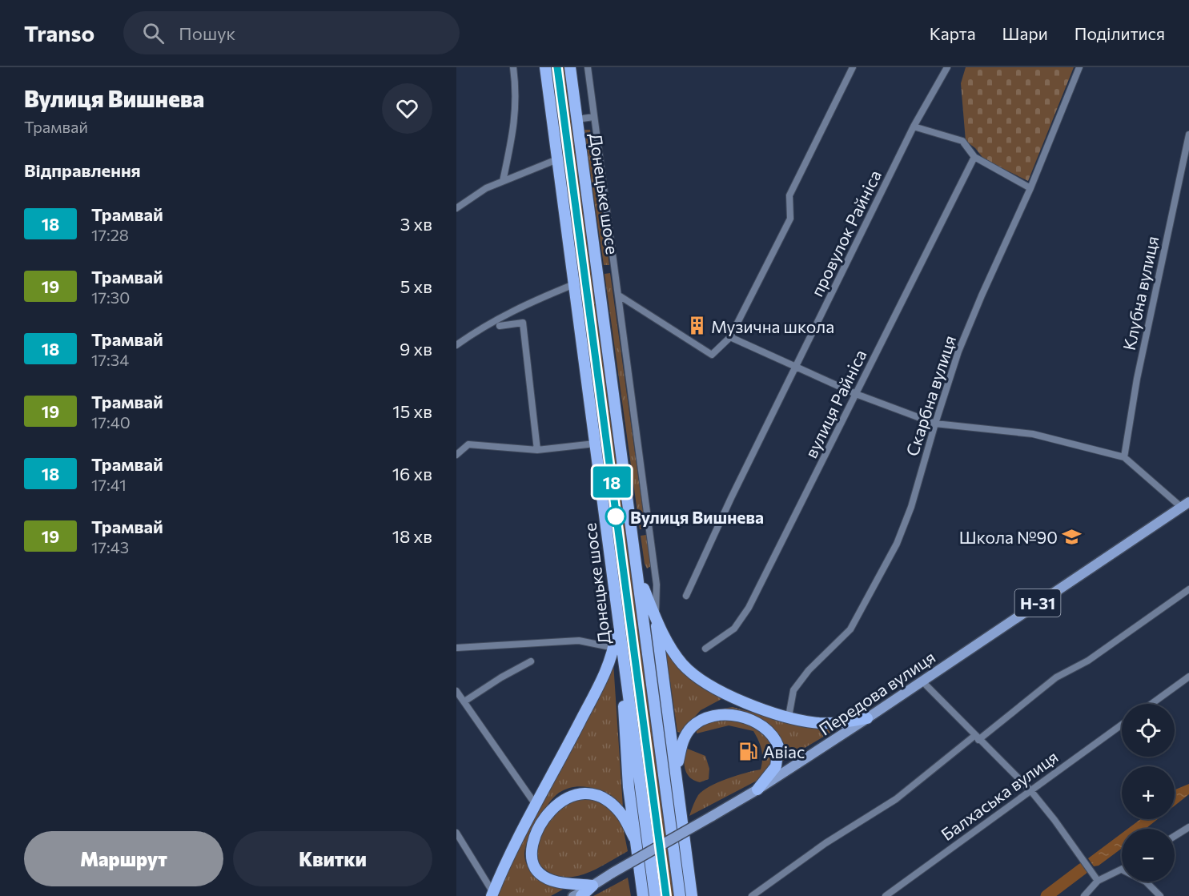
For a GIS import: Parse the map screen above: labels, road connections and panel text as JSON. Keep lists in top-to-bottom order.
{
  "streets": {
    "highway": ["Донецьке шосе"],
    "main road": ["Н-31", "Передова вулиця"],
    "street": [
      "провулок Райніса",
      "Клубна вулиця",
      "Скарбна вулиця",
      "вулиця Райніса",
      "Балхаська вулиця"
    ]
  },
  "places": {
    "building": ["Музична школа"],
    "other": ["Вулиця Вишнева"],
    "school or university": ["Школа №90"],
    "fuel station": ["Авіас"]
  },
  "lines": ["tram line 18"],
  "page": {
    "header": "Transo",
    "search": "Пошук",
    "nav": ["Карта", "Шари", "Поділитися"],
    "heading": [
      ["Вулиця Вишнева", "Трамвай"],
      "Відправлення"
    ],
    "on_map": "18",
    "list": [
      {
        "mark": "18",
        "name": "Трамвай",
        "note": "17:28",
        "value": "3 хв"
      },
      {
        "mark": "19",
        "name": "Трамвай",
        "note": "17:30",
        "value": "5 хв"
      },
      {
        "mark": "18",
        "name": "Трамвай",
        "note": "17:34",
        "value": "9 хв"
      },
      {
        "mark": "19",
        "name": "Трамвай",
        "note": "17:40",
        "value": "15 хв"
      },
      {
        "mark": "18",
        "name": "Трамвай",
        "note": "17:41",
        "value": "16 хв"
      },
      {
        "mark": "19",
        "name": "Трамвай",
        "note": "17:43",
        "value": "18 хв"
      }
    ],
    "map_buttons": ["+", "−"],
    "buttons": ["Маршрут", "Квитки"]
  }
}
